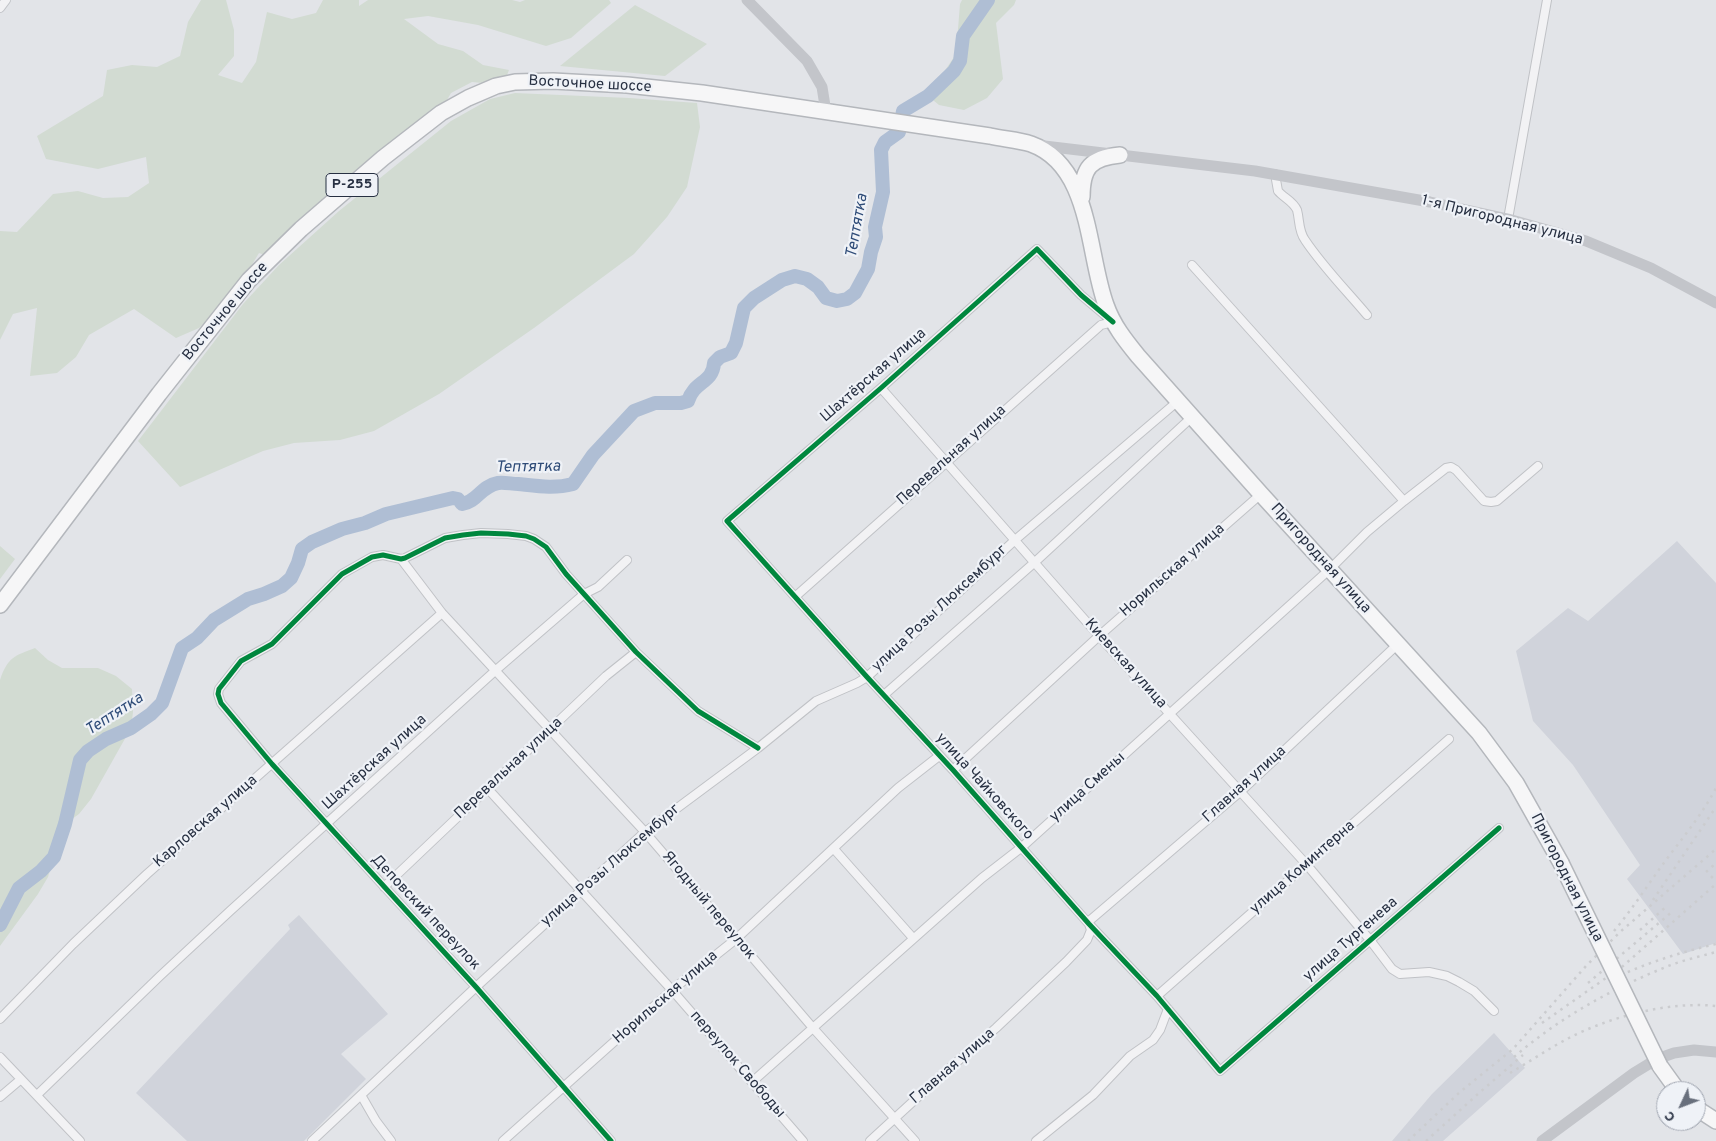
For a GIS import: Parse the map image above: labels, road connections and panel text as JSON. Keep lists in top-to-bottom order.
{
  "streets": {
    "highway": ["Восточное шоссе", "Р-255", "Пригородная улица"],
    "street": [
      "1-я Пригородная улица",
      "Шахтёрская улица",
      "Перевальная улица",
      "Норильская улица",
      "улица Розы Люксембург",
      "Киевская улица",
      "Главная улица",
      "улица Чайковского",
      "улица Смены",
      "Карловская улица",
      "улица Коминтерна",
      "Ягодный переулок",
      "Деповский переулок",
      "улица Тургенева",
      "переулок Свободы"
    ]
  },
  "crossings": [
    ["Восточное шоссе", "Пригородная улица"],
    ["1-я Пригородная улица", "Пригородная улица"],
    ["Шахтёрская улица", "Перевальная улица"],
    ["Шахтёрская улица", "Пригородная улица"],
    ["Шахтёрская улица", "Киевская улица"],
    ["Шахтёрская улица", "улица Чайковского"],
    ["Шахтёрская улица", "Ягодный переулок"],
    ["Шахтёрская улица", "Деповский переулок"],
    ["Перевальная улица", "Пригородная улица"],
    ["Перевальная улица", "Киевская улица"],
    ["Перевальная улица", "улица Чайковского"],
    ["Перевальная улица", "Ягодный переулок"],
    ["Перевальная улица", "Деповский переулок"],
    ["Перевальная улица", "переулок Свободы"],
    ["Пригородная улица", "Норильская улица"],
    ["Пригородная улица", "улица Розы Люксембург"],
    ["Пригородная улица", "Главная улица"],
    ["Пригородная улица", "улица Смены"],
    ["Норильская улица", "Киевская улица"],
    ["Норильская улица", "улица Чайковского"],
    ["Норильская улица", "Ягодный переулок"],
    ["Норильская улица", "Деповский переулок"],
    ["Норильская улица", "переулок Свободы"],
    ["улица Розы Люксембург", "Киевская улица"],
    ["улица Розы Люксембург", "улица Чайковского"],
    ["улица Розы Люксембург", "Ягодный переулок"],
    ["улица Розы Люксембург", "Деповский переулок"],
    ["улица Розы Люксембург", "переулок Свободы"],
    ["Киевская улица", "Главная улица"],
    ["Киевская улица", "улица Смены"],
    ["Киевская улица", "улица Коминтерна"],
    ["Киевская улица", "улица Тургенева"],
    ["Главная улица", "улица Чайковского"],
    ["Главная улица", "Ягодный переулок"],
    ["улица Чайковского", "улица Смены"],
    ["улица Чайковского", "улица Коминтерна"],
    ["улица Чайковского", "улица Тургенева"],
    ["улица Смены", "Ягодный переулок"],
    ["улица Смены", "переулок Свободы"],
    ["Карловская улица", "Ягодный переулок"],
    ["Карловская улица", "Деповский переулок"],
    ["Ягодный переулок", "Деповский переулок"]
  ],
  "water": ["Тептятка"],
  "north": "bottom left"
}
